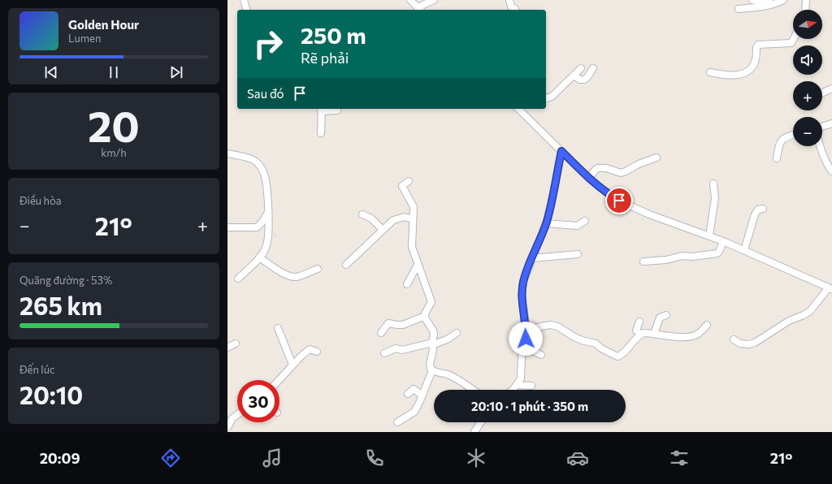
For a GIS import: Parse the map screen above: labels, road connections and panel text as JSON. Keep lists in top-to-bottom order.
{
  "north": "right",
  "page": {
    "map_buttons": ["+", "−"],
    "turn": ["250 m", "Rẽ phải"],
    "song": ["Golden Hour", "Lumen"],
    "then": "Sau đó",
    "tile": [
      ["20", "km/h"],
      "Điều hòa",
      ["Quãng đường · 53%", "265 km"],
      ["Đến lúc", "20:10"]
    ],
    "heat": ["−", "21°", "+"],
    "limit": "30",
    "trip": "20:10 · 1 phút · 350 m",
    "tabs": ["20:09", "21°"]
  }
}
